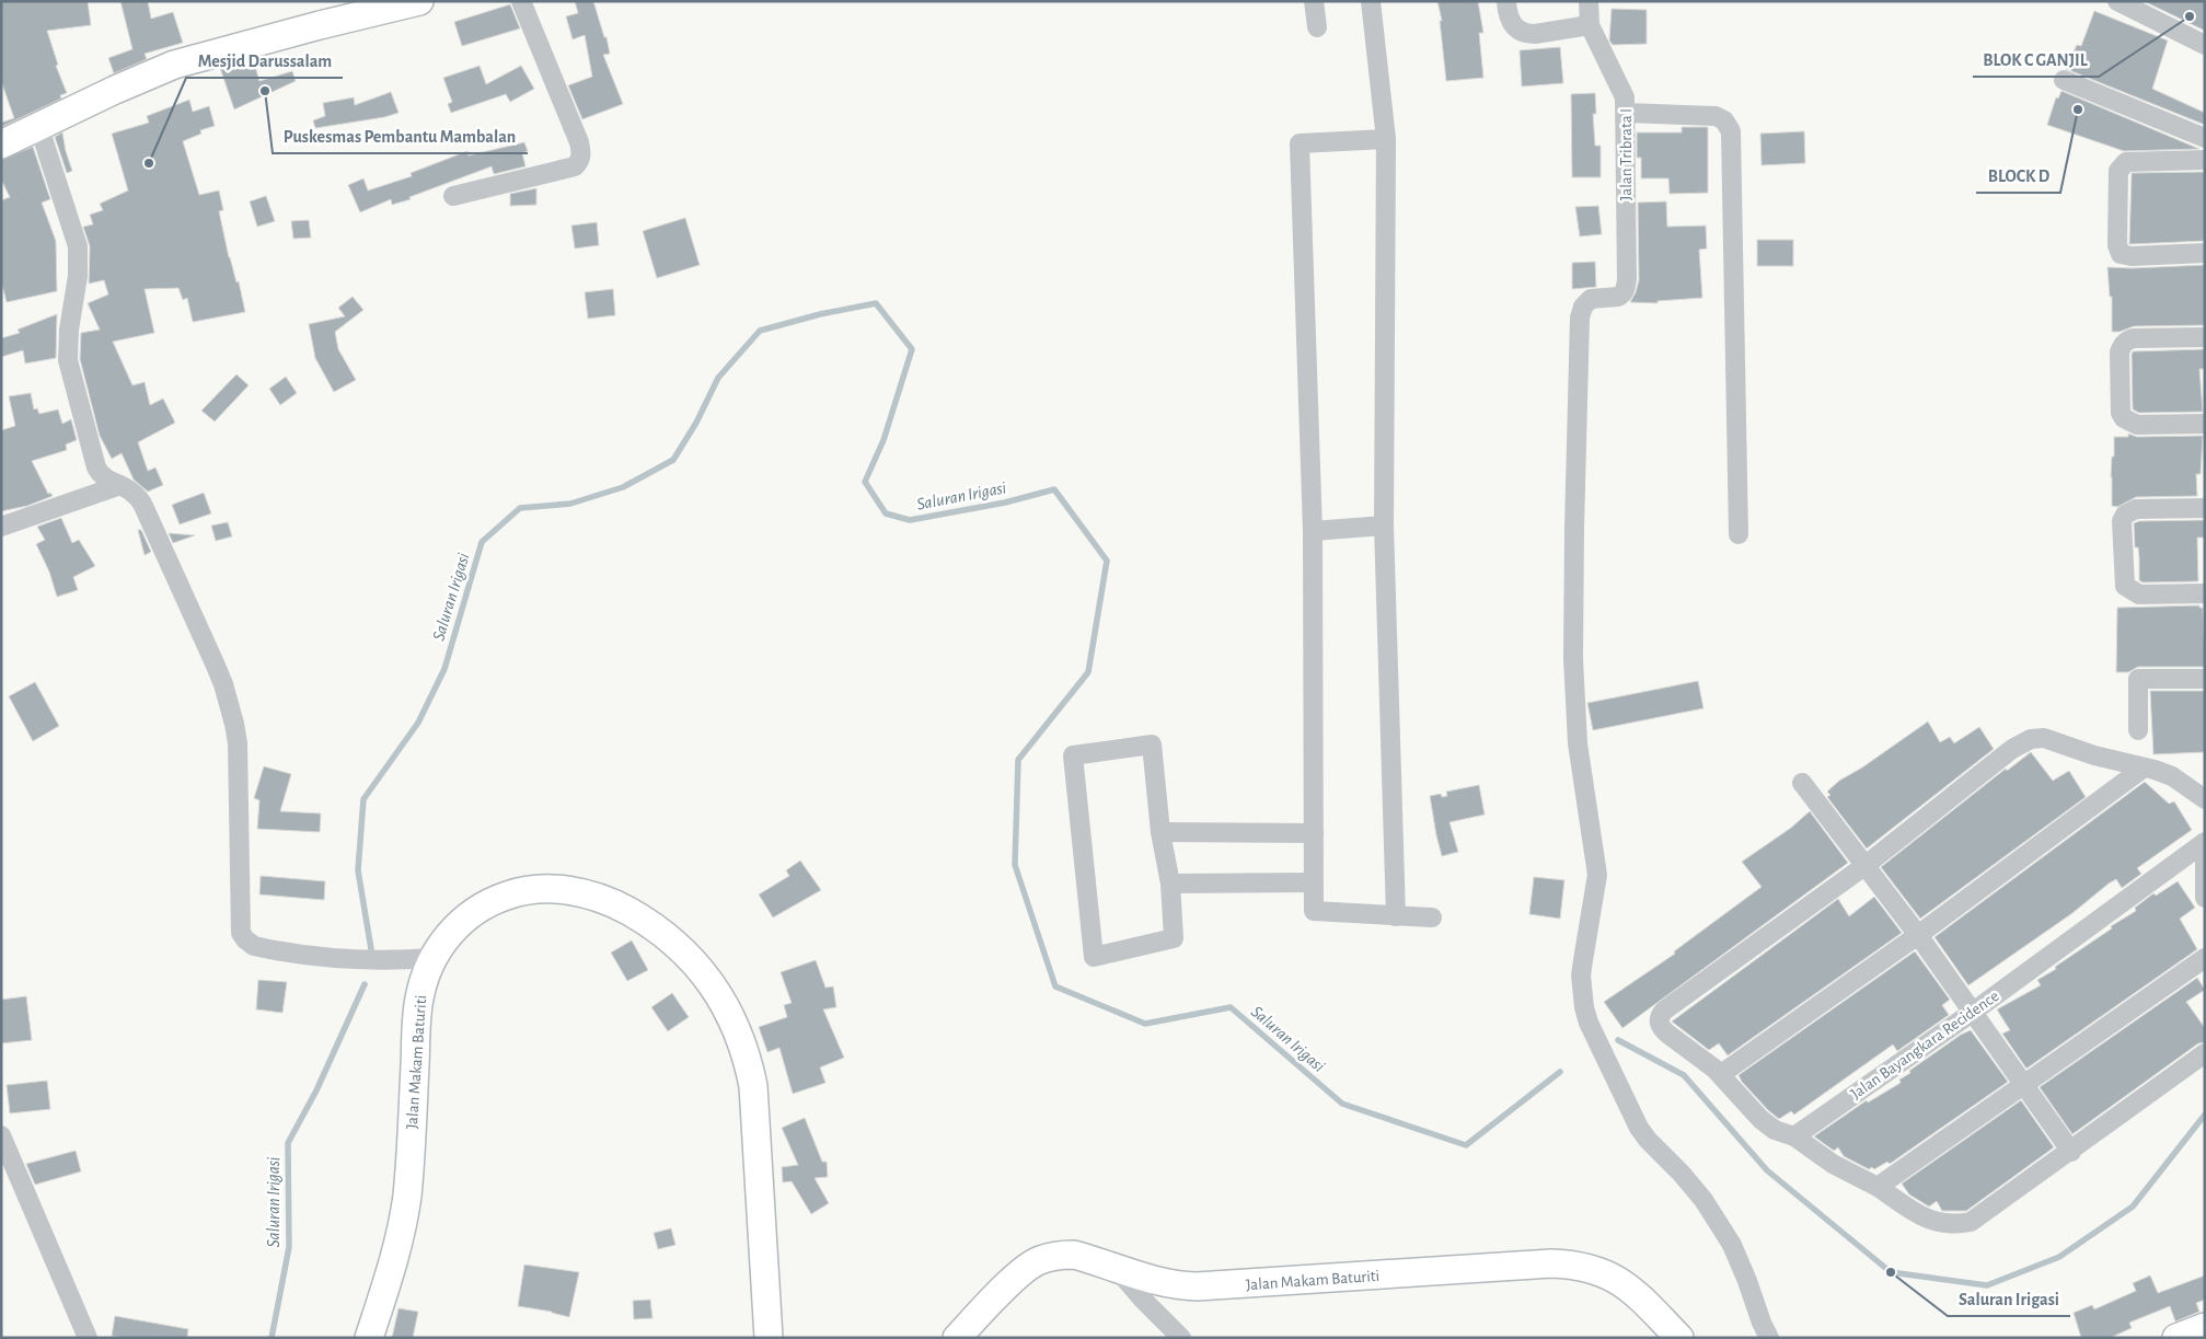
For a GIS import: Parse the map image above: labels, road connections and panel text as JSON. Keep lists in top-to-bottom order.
{
  "streets": {
    "street": ["Jalan Tribrata I", "Jalan Bayangkara Recidence", "Jalan Makam Baturiti"]
  },
  "water": ["Saluran Irigasi"],
  "places": [
    "BLOK C GANJIL",
    "Puskesmas Pembantu Mambalan",
    "BLOCK D",
    "Mesjid Darussalam",
    "Saluran Irigasi"
  ]
}
